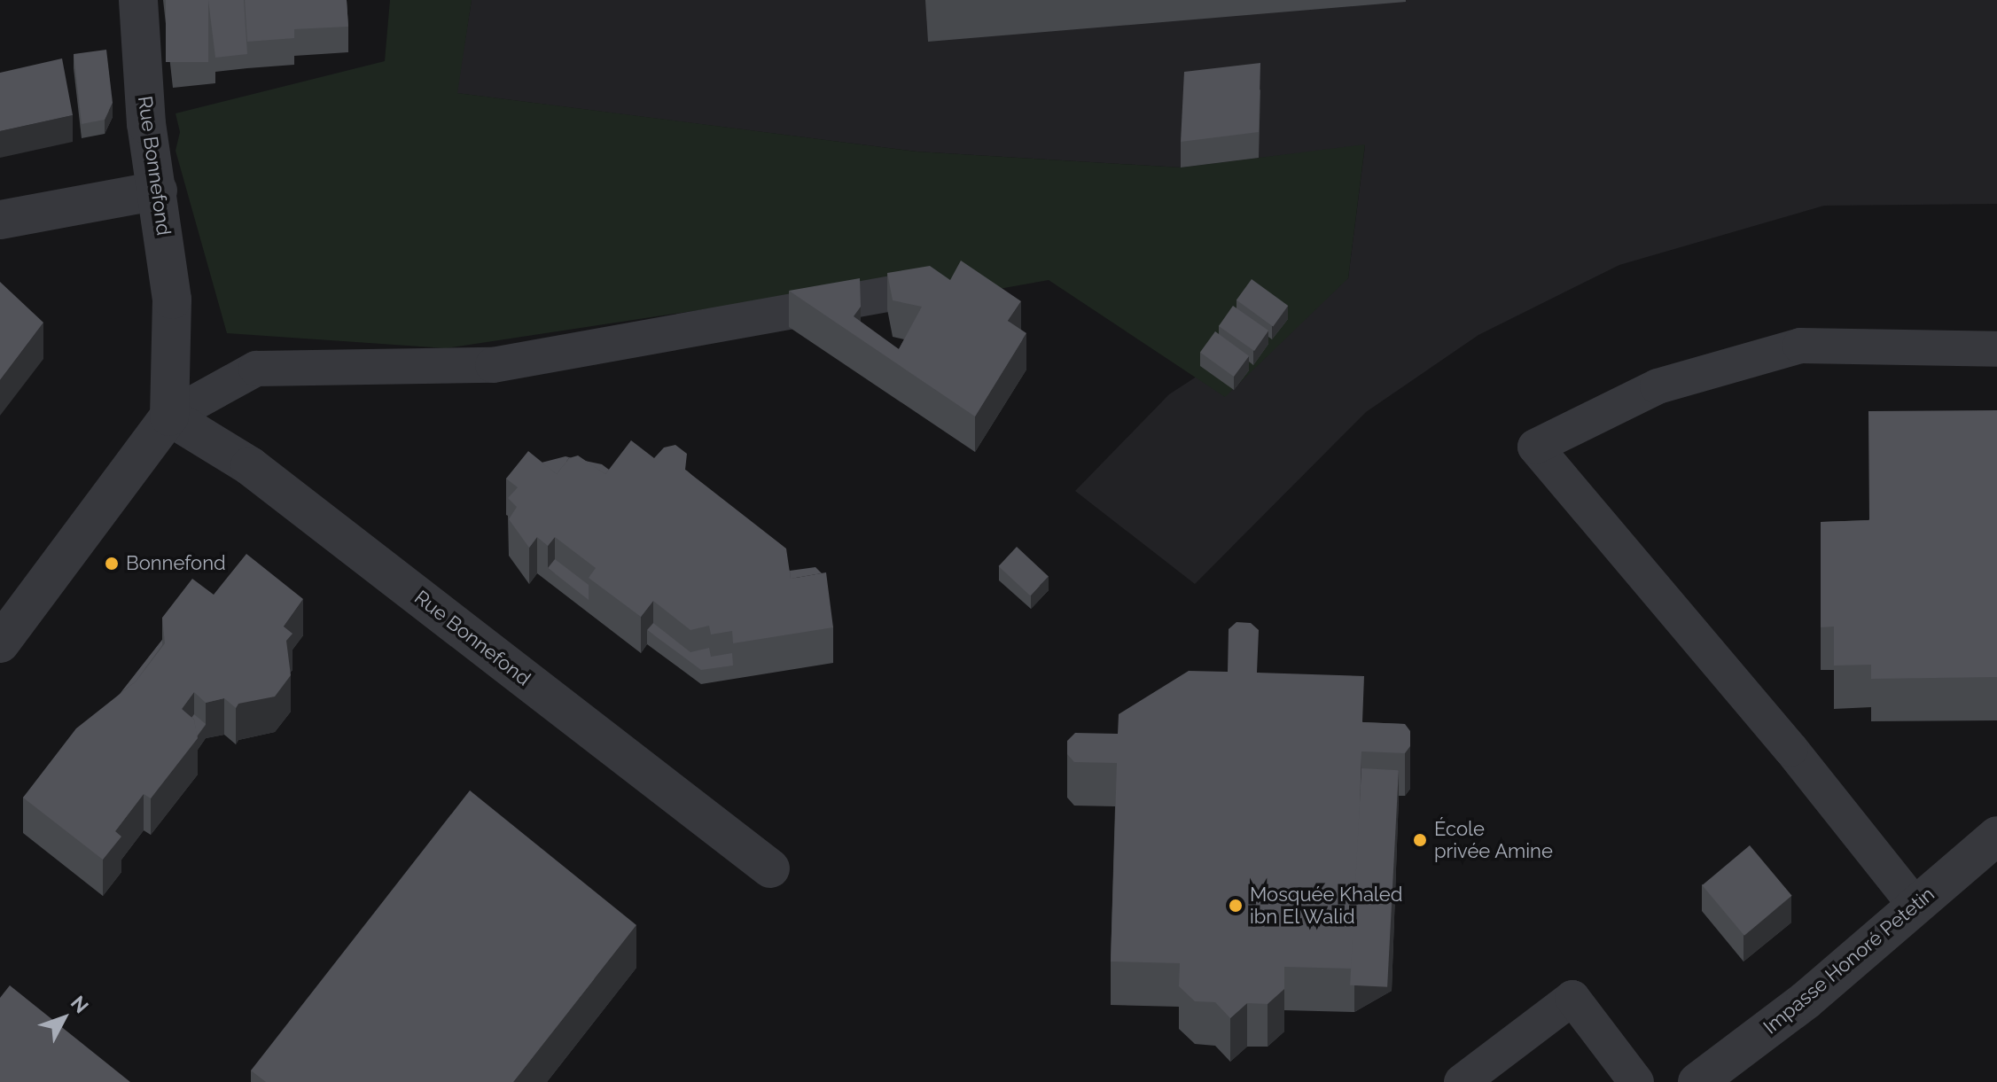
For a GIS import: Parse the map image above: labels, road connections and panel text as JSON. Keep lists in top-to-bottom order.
{
  "streets": {
    "street": ["Rue Bonnefond", "Impasse Honoré Petetin"]
  },
  "places": ["Bonnefond", "École privée Amine", "Mosquée Khaled ibn El Walid"],
  "north": "top right"
}
